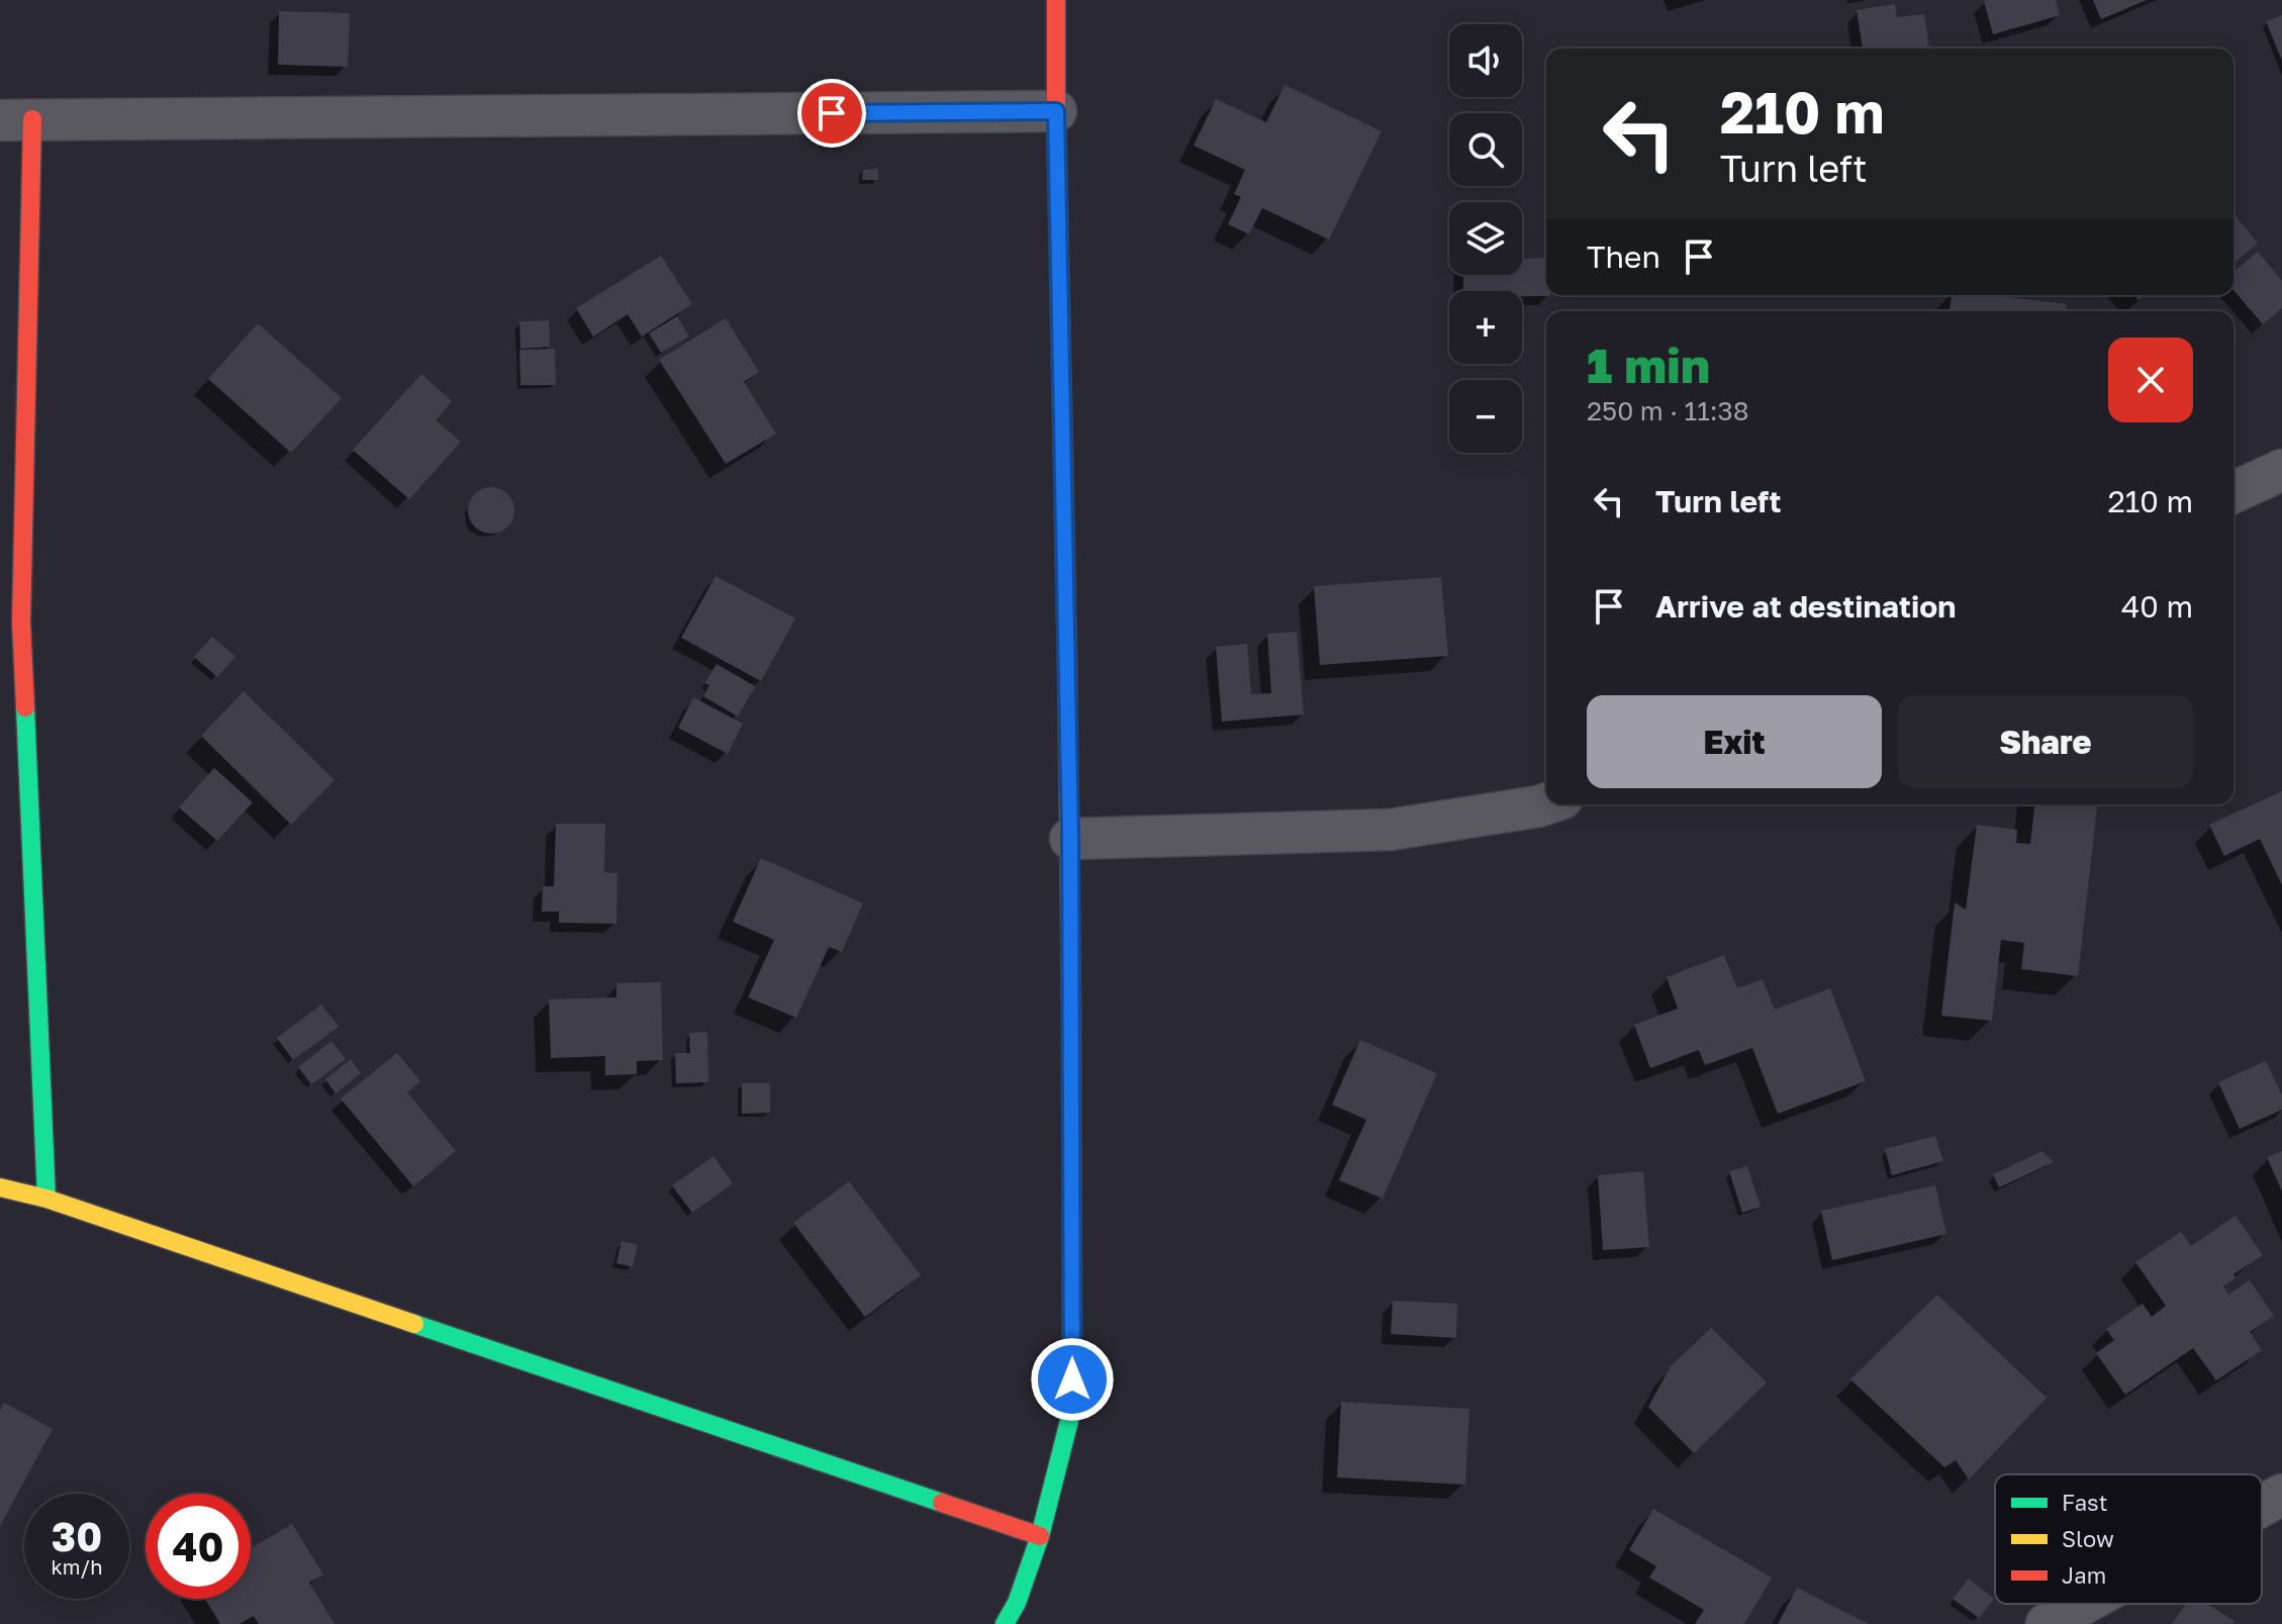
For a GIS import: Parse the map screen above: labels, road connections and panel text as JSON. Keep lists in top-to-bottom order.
{
  "legend": ["Fast", "Slow", "Jam"],
  "page": {
    "map_buttons": ["+", "−"],
    "turn": ["210 m", "Turn left"],
    "then": "Then",
    "heading": ["1 min", "250 m · 11:38"],
    "list": [
      {
        "name": "Turn left",
        "value": "210 m"
      },
      {
        "name": "Arrive at destination",
        "value": "40 m"
      }
    ],
    "buttons": ["Exit", "Share"],
    "speed": "30 km/h",
    "limit": "40"
  }
}
